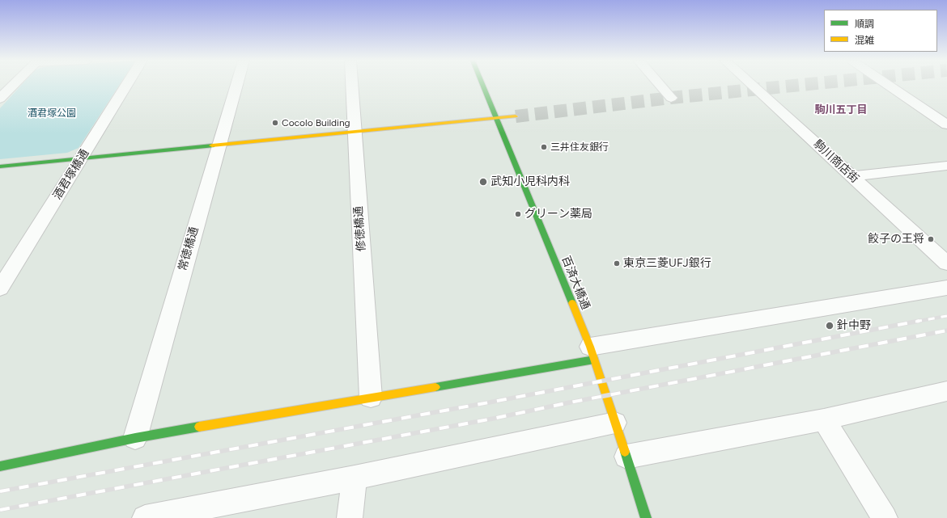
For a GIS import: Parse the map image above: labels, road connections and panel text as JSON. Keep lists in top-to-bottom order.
{
  "streets": {
    "street": [
      "駒川商店街",
      "酒君塚橋通",
      "修徳橋通",
      "常徳橋通",
      "百済大橋通"
    ]
  },
  "districts": ["駒川五丁目"],
  "parks": ["酒君塚公園"],
  "places": [
    "Cocolo Building",
    "三井住友銀行",
    "武知小児科内科",
    "グリーン薬局",
    "餃子の王将",
    "東京三菱UFJ銀行",
    "針中野"
  ],
  "legend": ["順調", "混雑"]
}
